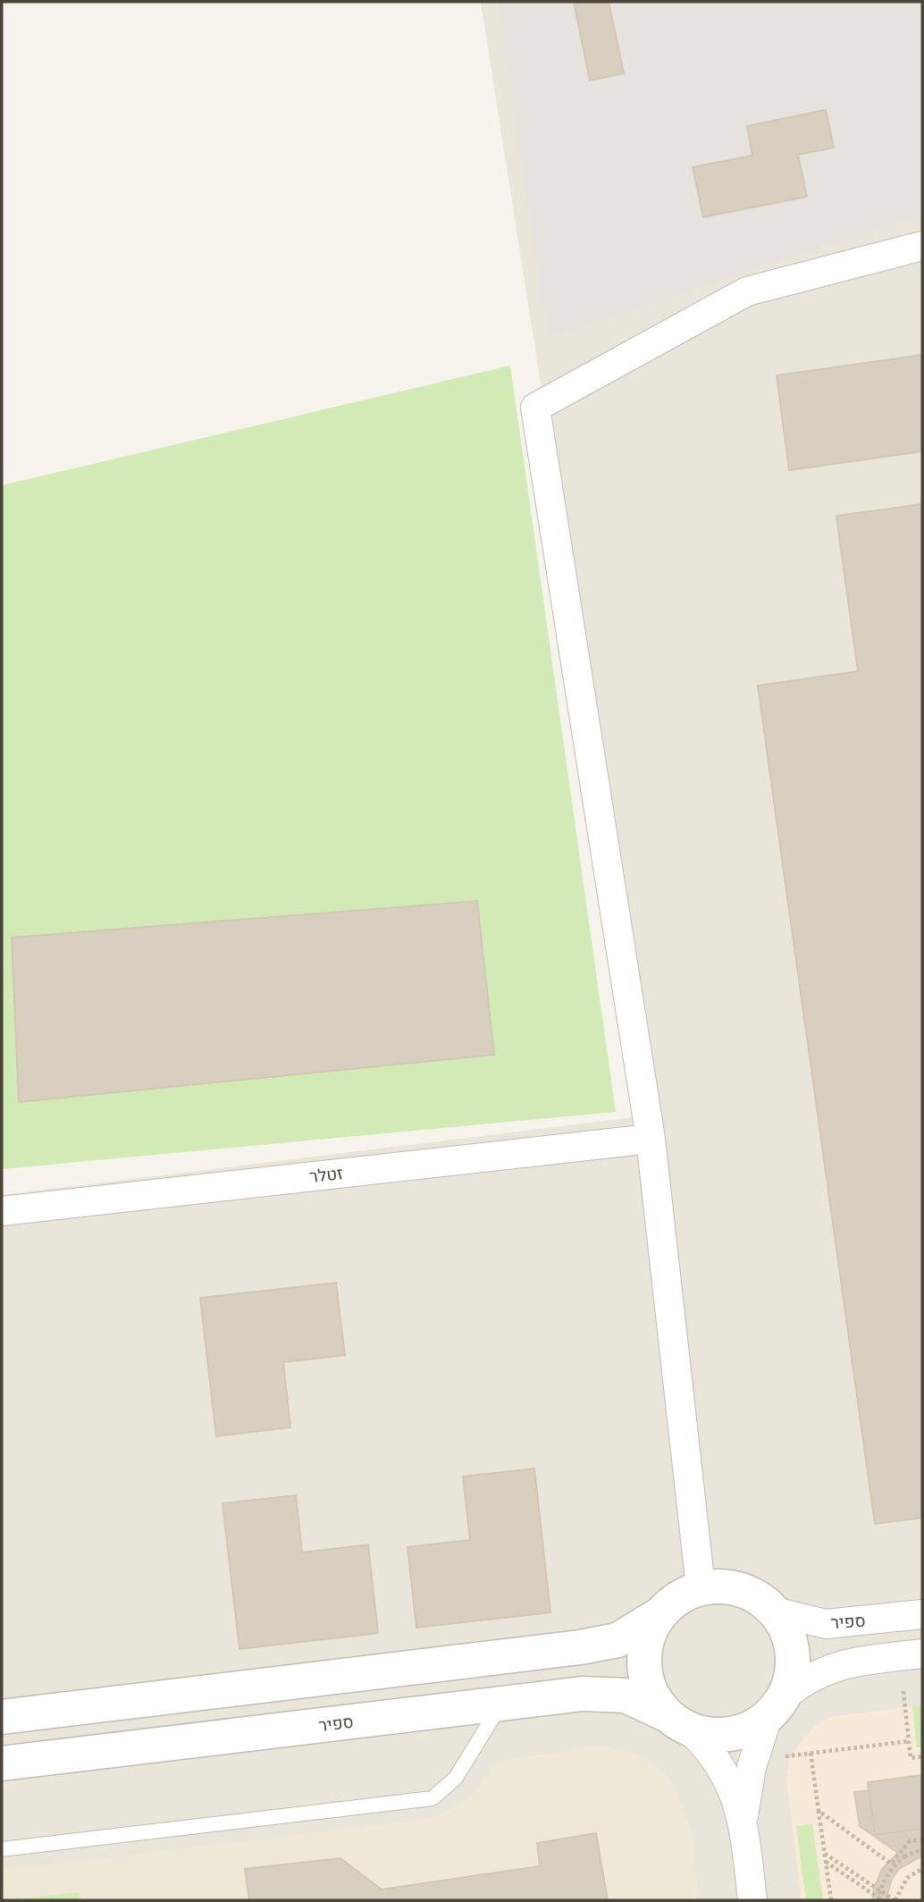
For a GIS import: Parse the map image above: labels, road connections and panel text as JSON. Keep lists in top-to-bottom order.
{
  "streets": {
    "street": ["זטלר", "ספיר"]
  }
}
